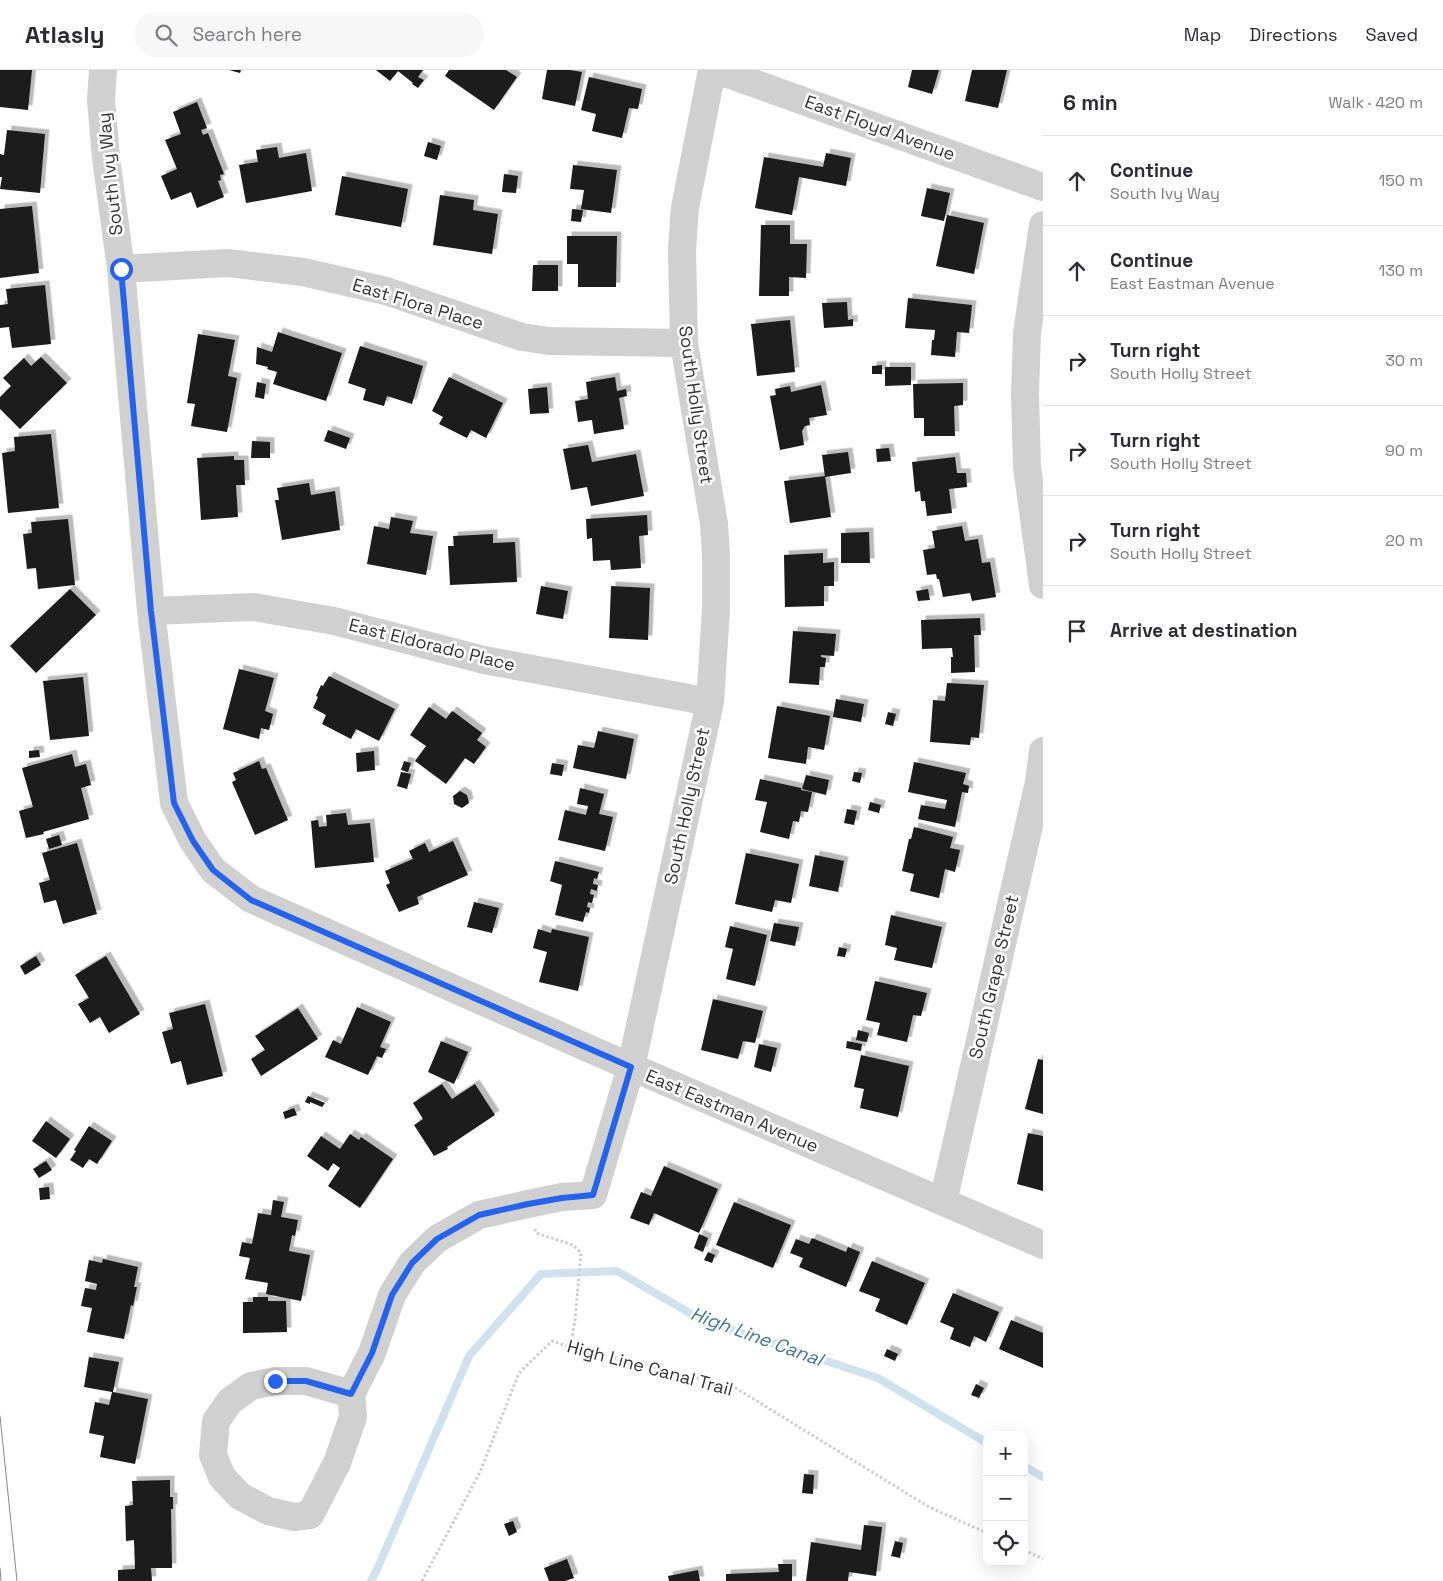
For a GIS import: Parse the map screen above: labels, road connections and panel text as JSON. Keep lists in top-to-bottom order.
{
  "streets": {
    "street": [
      "East Floyd Avenue",
      "South Ivy Way",
      "East Flora Place",
      "South Holly Street",
      "East Eldorado Place",
      "South Grape Street",
      "East Eastman Avenue"
    ],
    "path": ["High Line Canal Trail"]
  },
  "crossings": [
    ["South Ivy Way", "East Flora Place"],
    ["South Ivy Way", "East Eldorado Place"],
    ["South Ivy Way", "East Eastman Avenue"],
    ["East Flora Place", "South Holly Street"],
    ["South Holly Street", "East Eldorado Place"],
    ["South Holly Street", "East Eastman Avenue"],
    ["South Grape Street", "East Eastman Avenue"]
  ],
  "water": ["High Line Canal"],
  "page": {
    "header": "Atlasly",
    "search": "Search here",
    "nav": ["Map", "Directions", "Saved"],
    "heading": ["6 min", "Walk · 420 m"],
    "list": [
      ["Continue", "South Ivy Way", "150 m"],
      ["Continue", "East Eastman Avenue", "130 m"],
      ["Turn right", "South Holly Street", "30 m"],
      ["Turn right", "South Holly Street", "90 m"],
      ["Turn right", "South Holly Street", "20 m"],
      "Arrive at destination"
    ],
    "map_buttons": ["+", "−"]
  }
}
